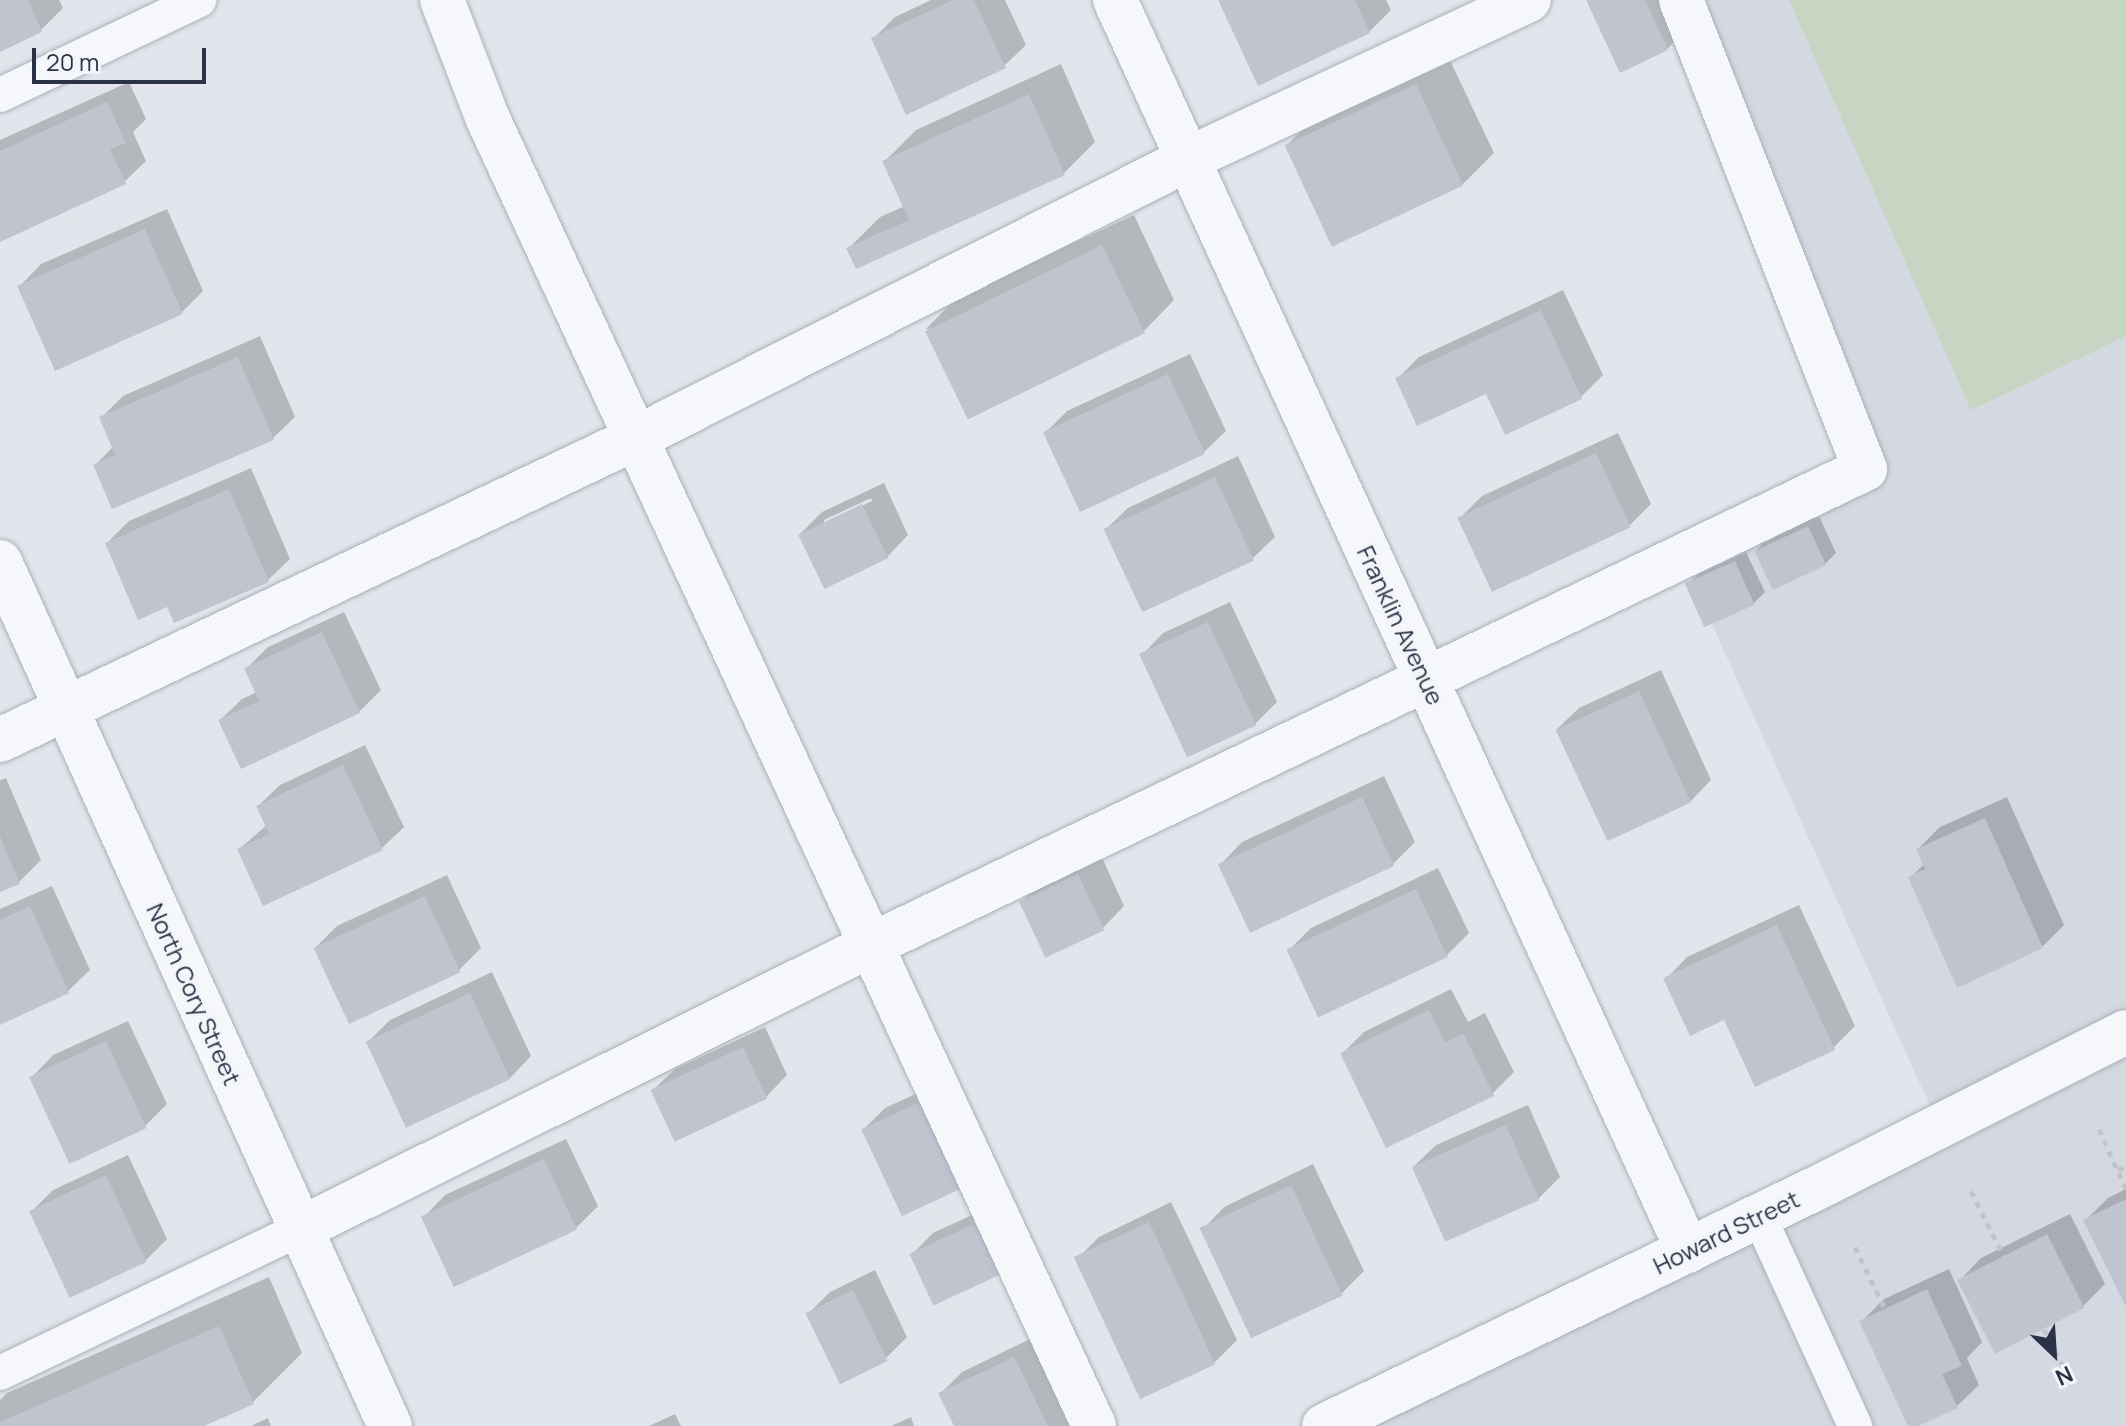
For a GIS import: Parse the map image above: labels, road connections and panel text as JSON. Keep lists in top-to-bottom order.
{
  "streets": {
    "street": ["Franklin Avenue", "North Cory Street", "Howard Street"]
  },
  "crossings": [
    ["Franklin Avenue", "Howard Street"]
  ],
  "scale_bar": "20 m",
  "north": "bottom right"
}
